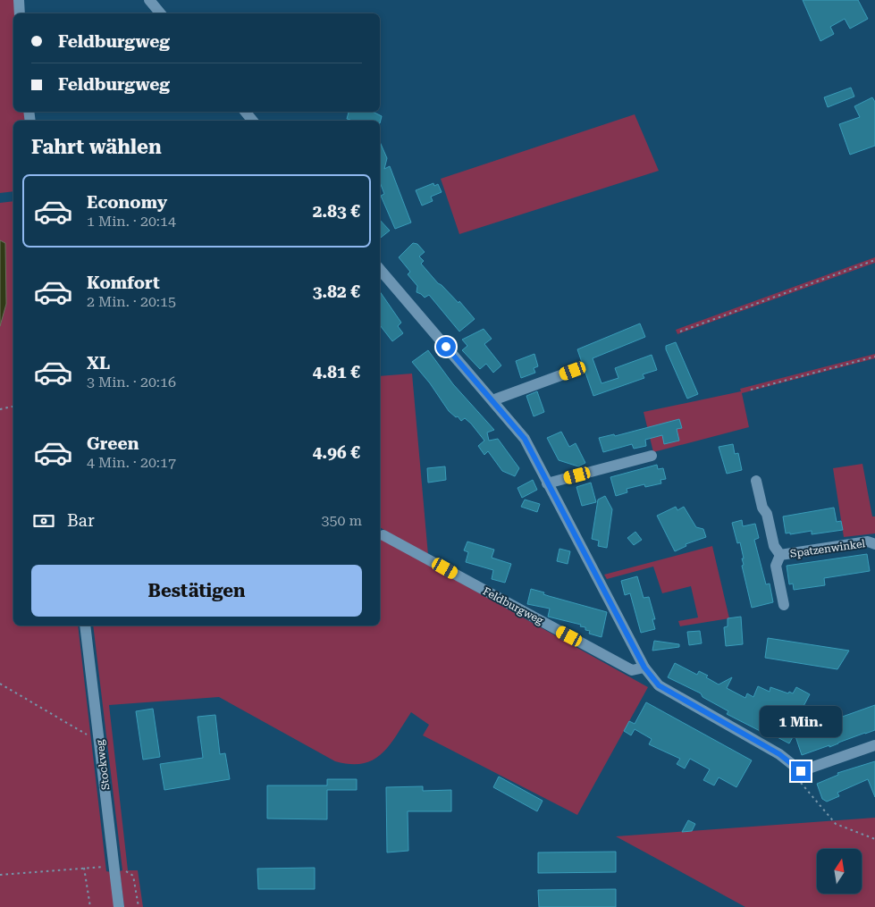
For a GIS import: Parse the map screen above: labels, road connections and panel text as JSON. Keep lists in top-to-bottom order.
{
  "streets": {
    "street": ["Spatzenwinkel", "Feldburgweg", "Stockweg"]
  },
  "north": "top",
  "page": {
    "banner": ["Feldburgweg", "Feldburgweg"],
    "heading": "Fahrt wählen",
    "list": [
      {
        "name": "Economy",
        "note": "1 Min. · 20:14",
        "value": "2.83 €"
      },
      {
        "name": "Komfort",
        "note": "2 Min. · 20:15",
        "value": "3.82 €"
      },
      {
        "name": "XL",
        "note": "3 Min. · 20:16",
        "value": "4.81 €"
      },
      {
        "name": "Green",
        "note": "4 Min. · 20:17",
        "value": "4.96 €"
      }
    ],
    "pay": ["Bar", "350 m"],
    "buttons": "Bestätigen",
    "bubble": "1 Min."
  }
}
